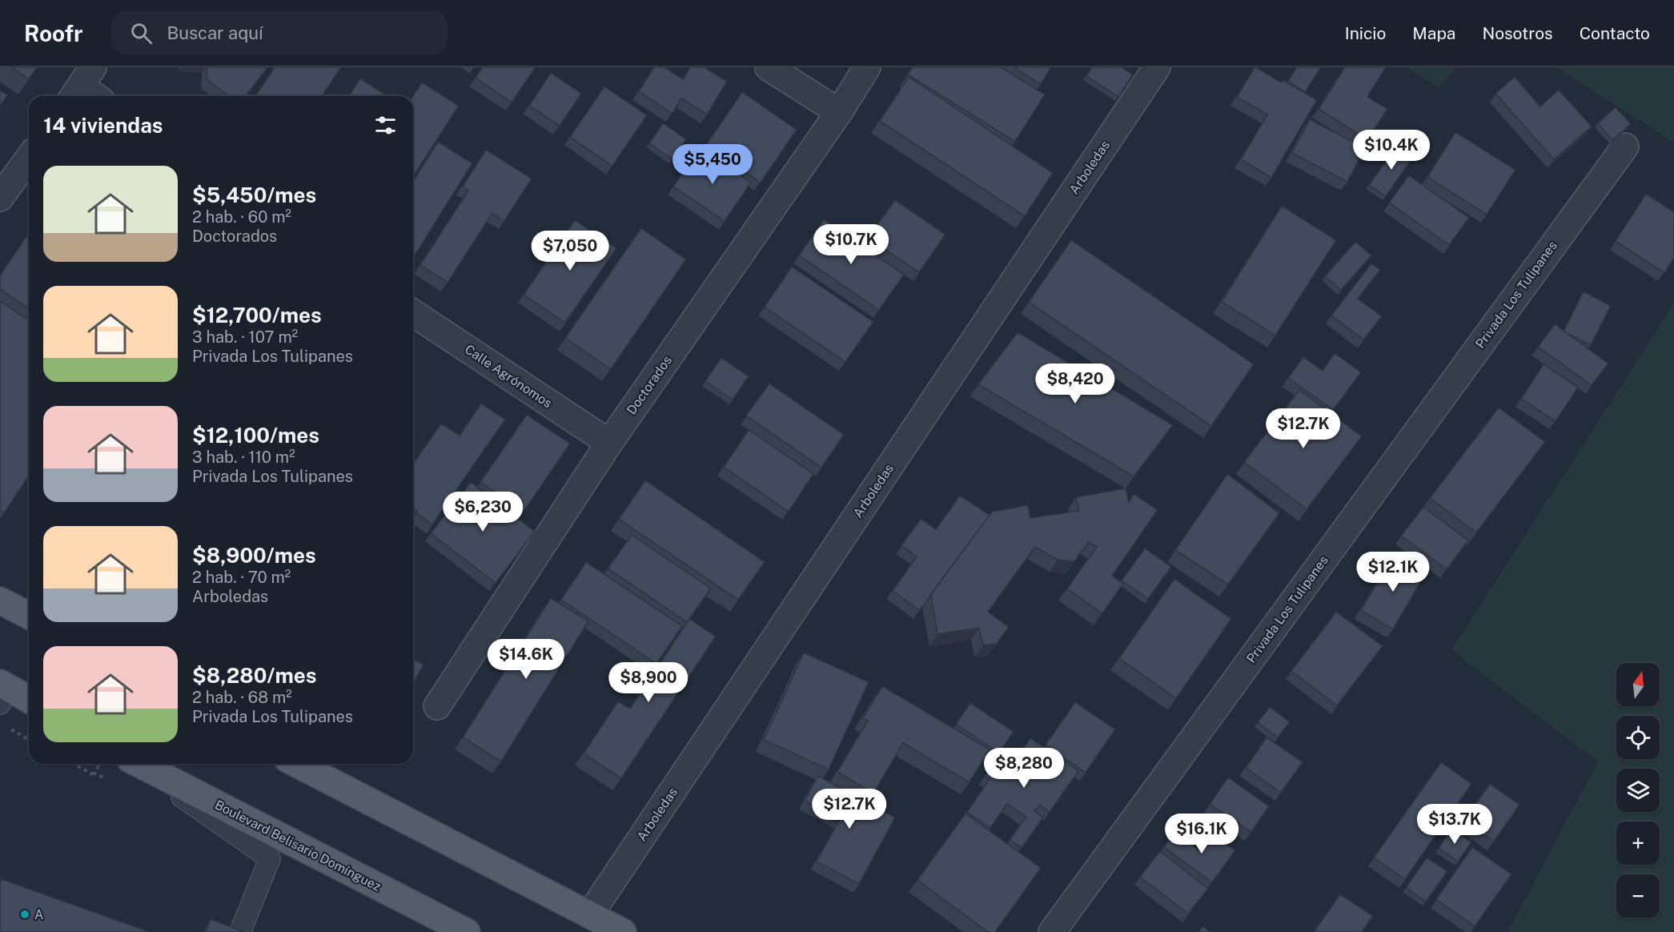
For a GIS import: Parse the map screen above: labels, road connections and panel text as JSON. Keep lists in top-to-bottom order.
{
  "streets": {
    "main road": ["Boulevard Belisario Domínguez"],
    "street": [
      "Arboledas",
      "Privada Los Tulipanes",
      "Calle Agrónomos",
      "Doctorados"
    ]
  },
  "crossings": [
    ["Calle Agrónomos", "Doctorados"]
  ],
  "places": ["A"],
  "north": "top",
  "page": {
    "header": "Roofr",
    "search": "Buscar aquí",
    "nav": [
      "Inicio",
      "Mapa",
      "Nosotros",
      "Contacto"
    ],
    "heading": "14 viviendas",
    "price": [
      "$10.4K",
      "$5,450",
      "$10.7K",
      "$7,050",
      "$8,420",
      "$12.7K",
      "$6,230",
      "$12.1K",
      "$14.6K",
      "$8,900",
      "$8,280",
      "$12.7K",
      "$13.7K",
      "$16.1K"
    ],
    "list": [
      {
        "name": "$5,450/mes",
        "note": "2 hab. · 60 m² · Doctorados"
      },
      {
        "name": "$12,700/mes",
        "note": "3 hab. · 107 m² · Privada Los Tulipanes"
      },
      {
        "name": "$12,100/mes",
        "note": "3 hab. · 110 m² · Privada Los Tulipanes"
      },
      {
        "name": "$8,900/mes",
        "note": "2 hab. · 70 m² · Arboledas"
      },
      {
        "name": "$8,280/mes",
        "note": "2 hab. · 68 m² · Privada Los Tulipanes"
      }
    ],
    "map_buttons": ["+", "−"]
  }
}
